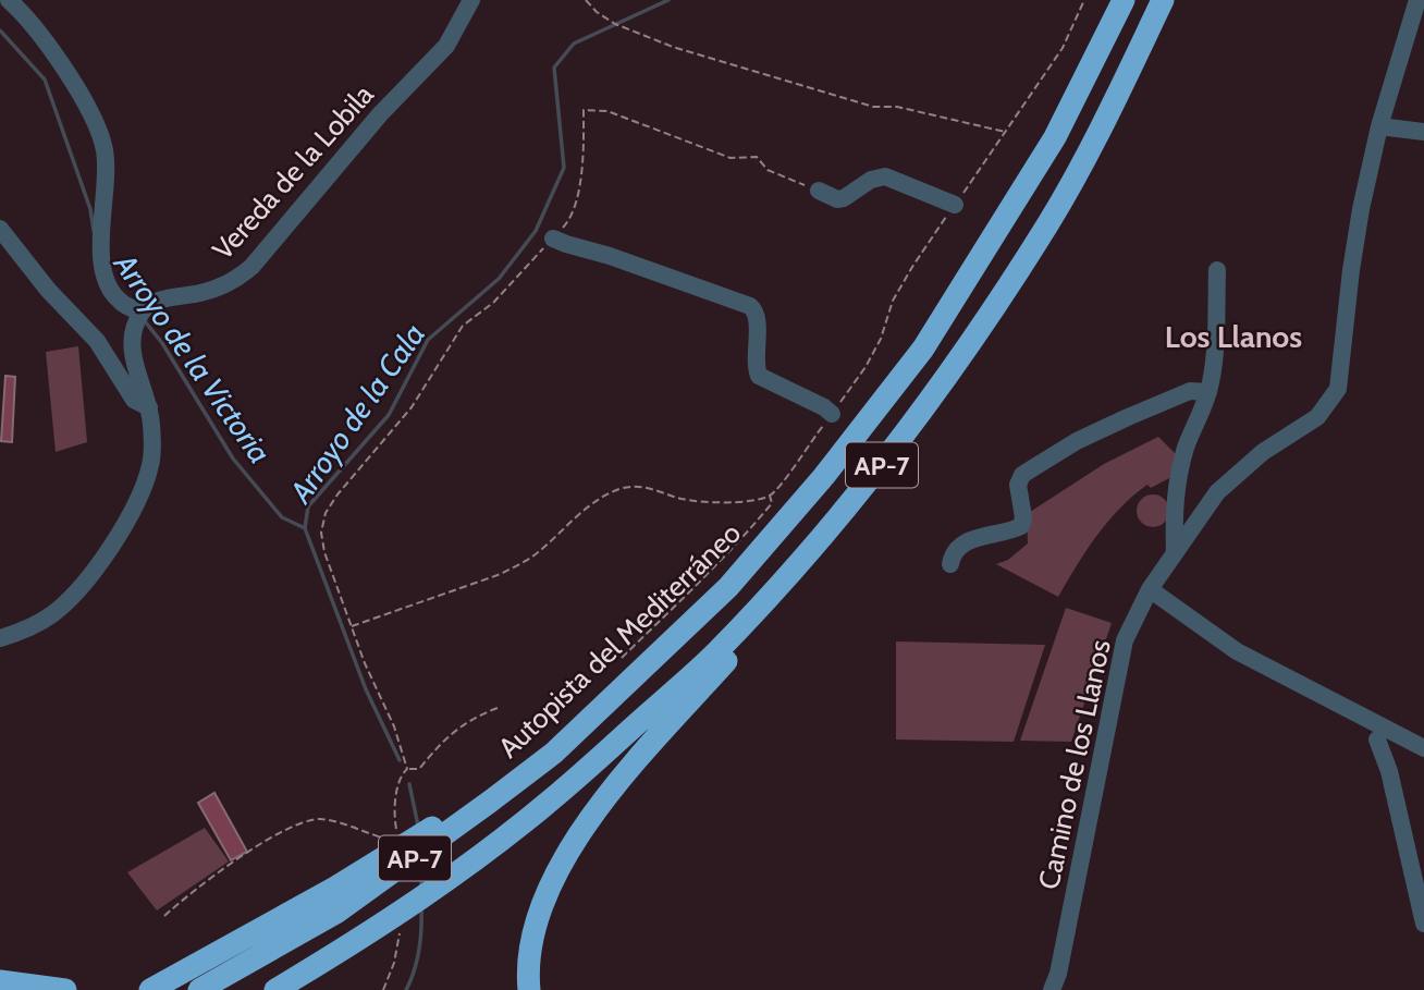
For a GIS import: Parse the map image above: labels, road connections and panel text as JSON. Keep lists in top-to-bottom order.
{
  "streets": {
    "highway": ["AP-7", "Autopista del Mediterráneo"],
    "street": ["Vereda de la Lobila", "Camino de los Llanos"]
  },
  "districts": ["Los Llanos"],
  "water": ["Arroyo de la Victoria", "Arroyo de la Cala"]
}
